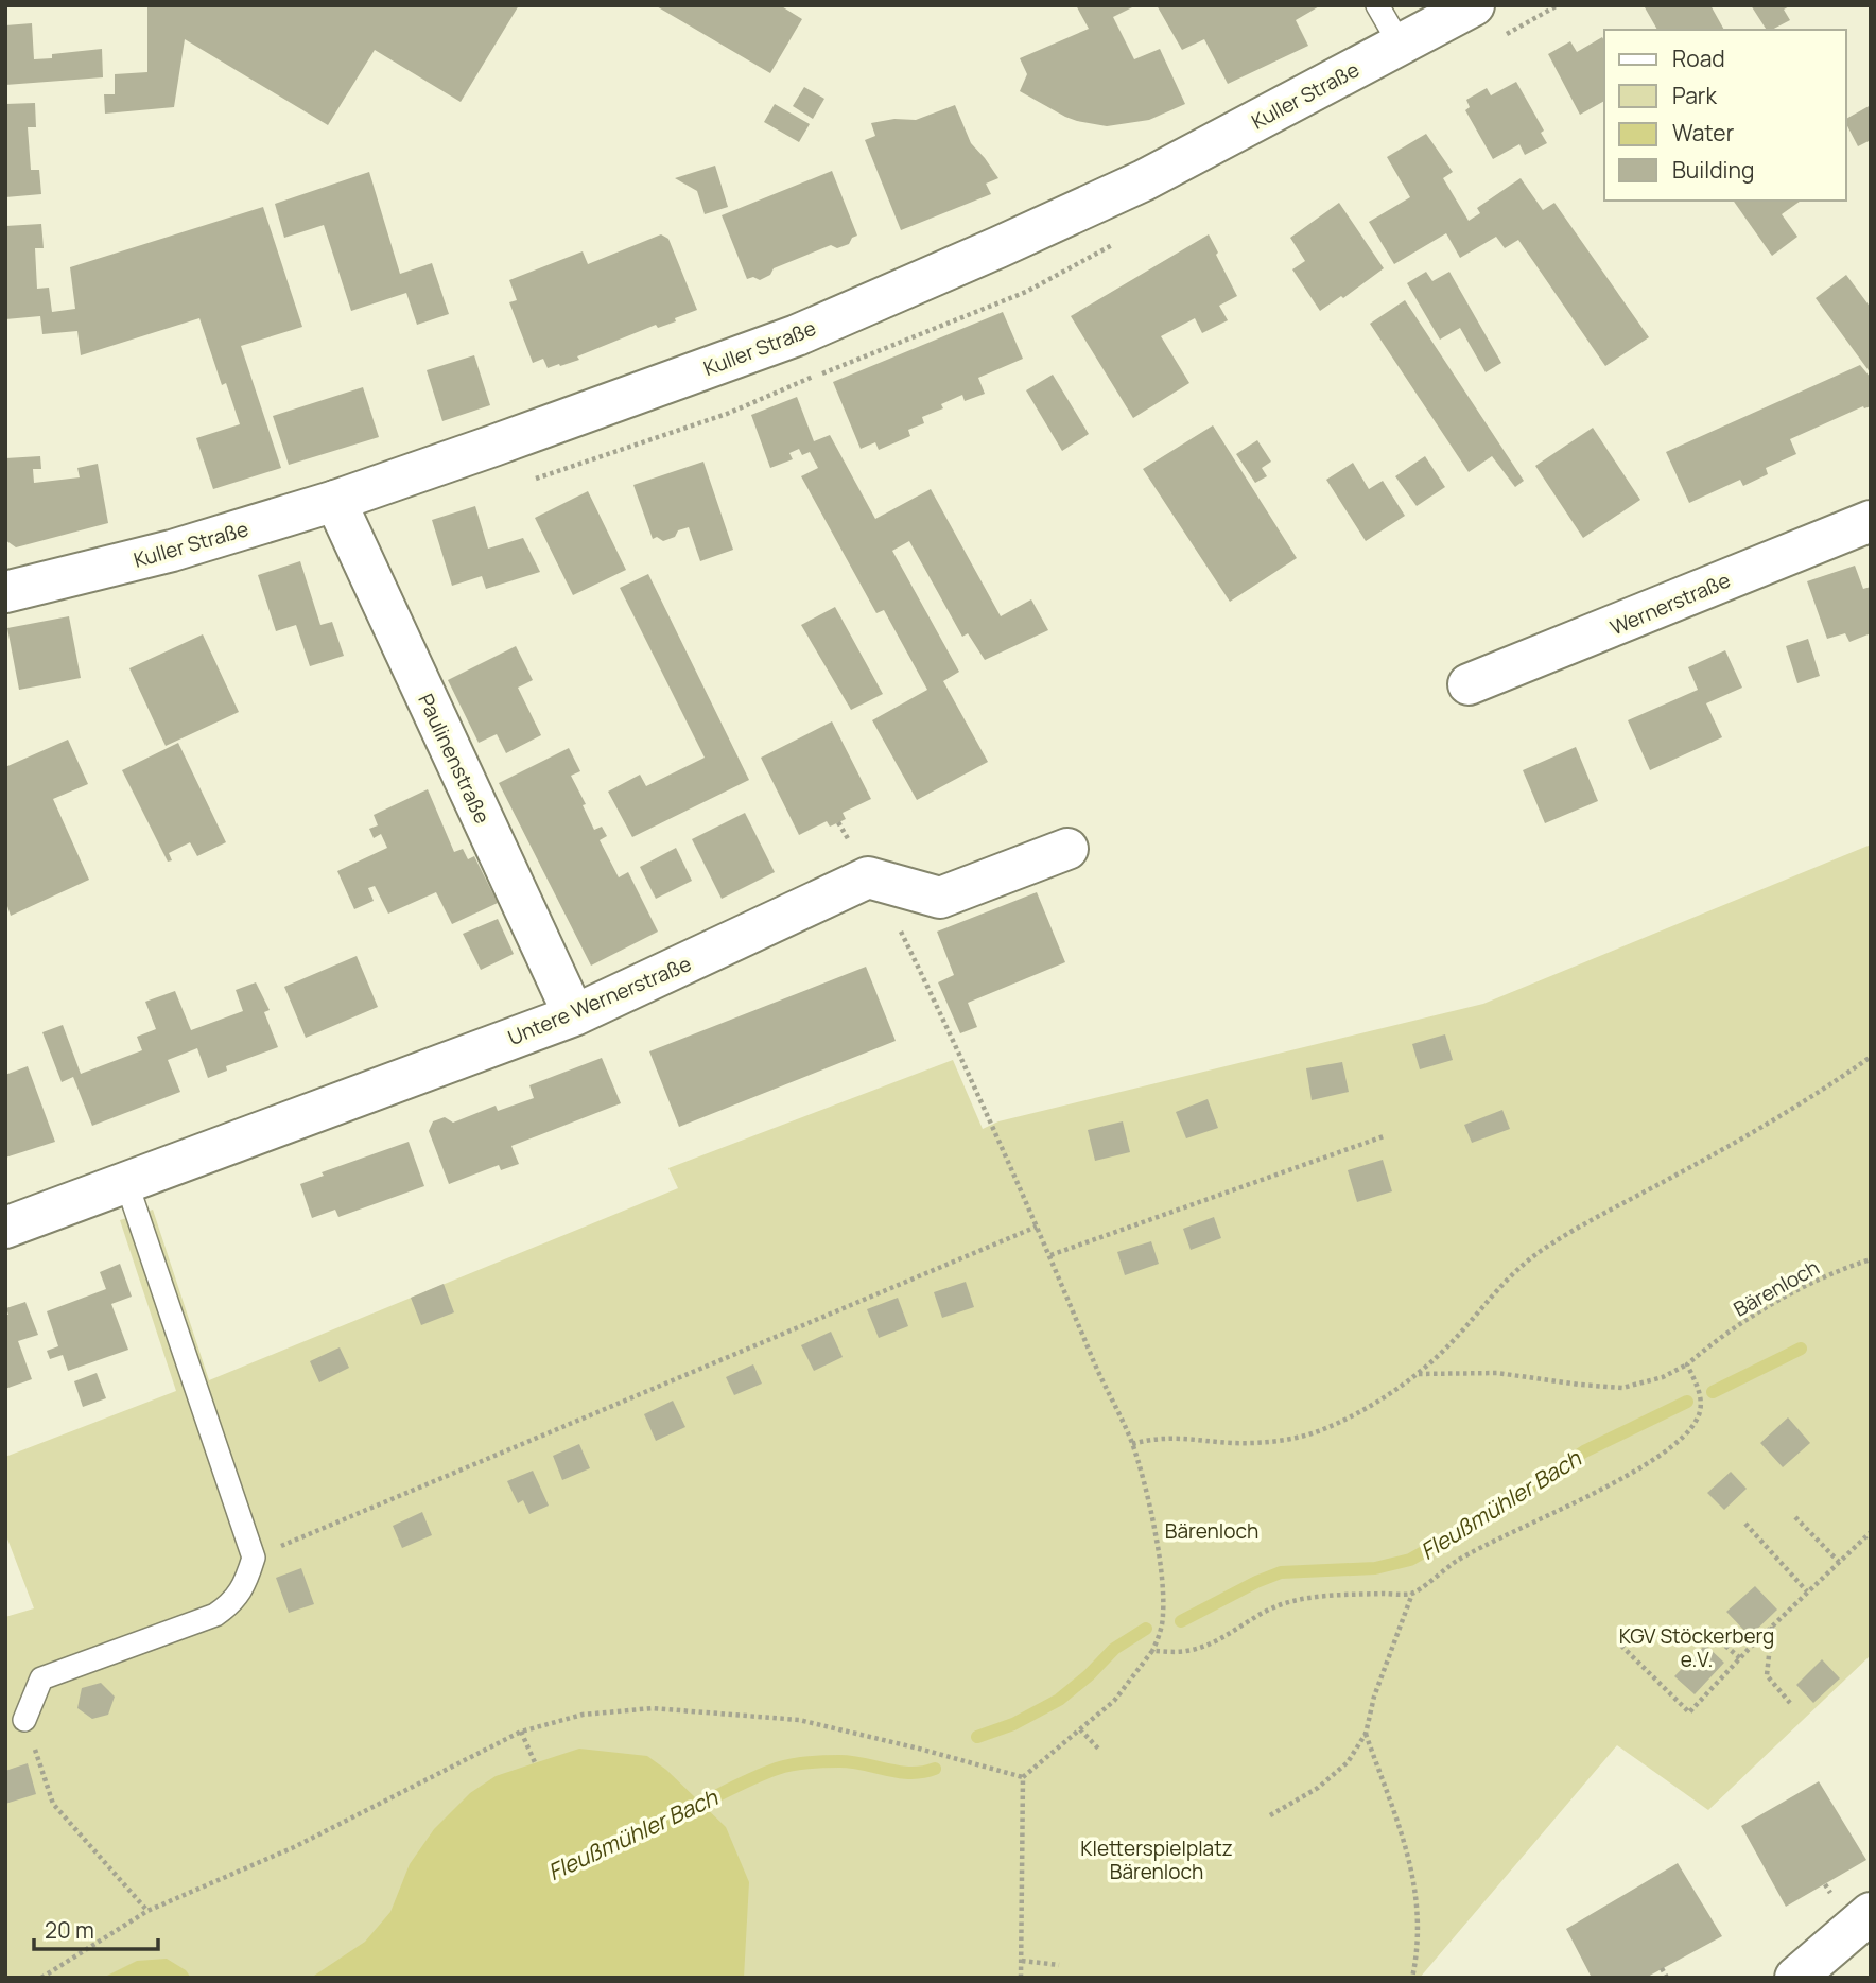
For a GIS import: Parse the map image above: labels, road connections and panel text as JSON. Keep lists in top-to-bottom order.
{
  "streets": {
    "street": [
      "Kuller Straße",
      "Wernerstraße",
      "Paulinenstraße",
      "Untere Wernerstraße"
    ],
    "path": ["Bärenloch"]
  },
  "crossings": [
    ["Kuller Straße", "Paulinenstraße"],
    ["Paulinenstraße", "Untere Wernerstraße"]
  ],
  "water": ["Fleußmühler Bach"],
  "parks": ["Bärenloch", "KGV Stöckerberg e.V.", "Kletterspielplatz Bärenloch"],
  "legend": [
    "Road",
    "Park",
    "Water",
    "Building"
  ],
  "scale_bar": "20 m"
}
